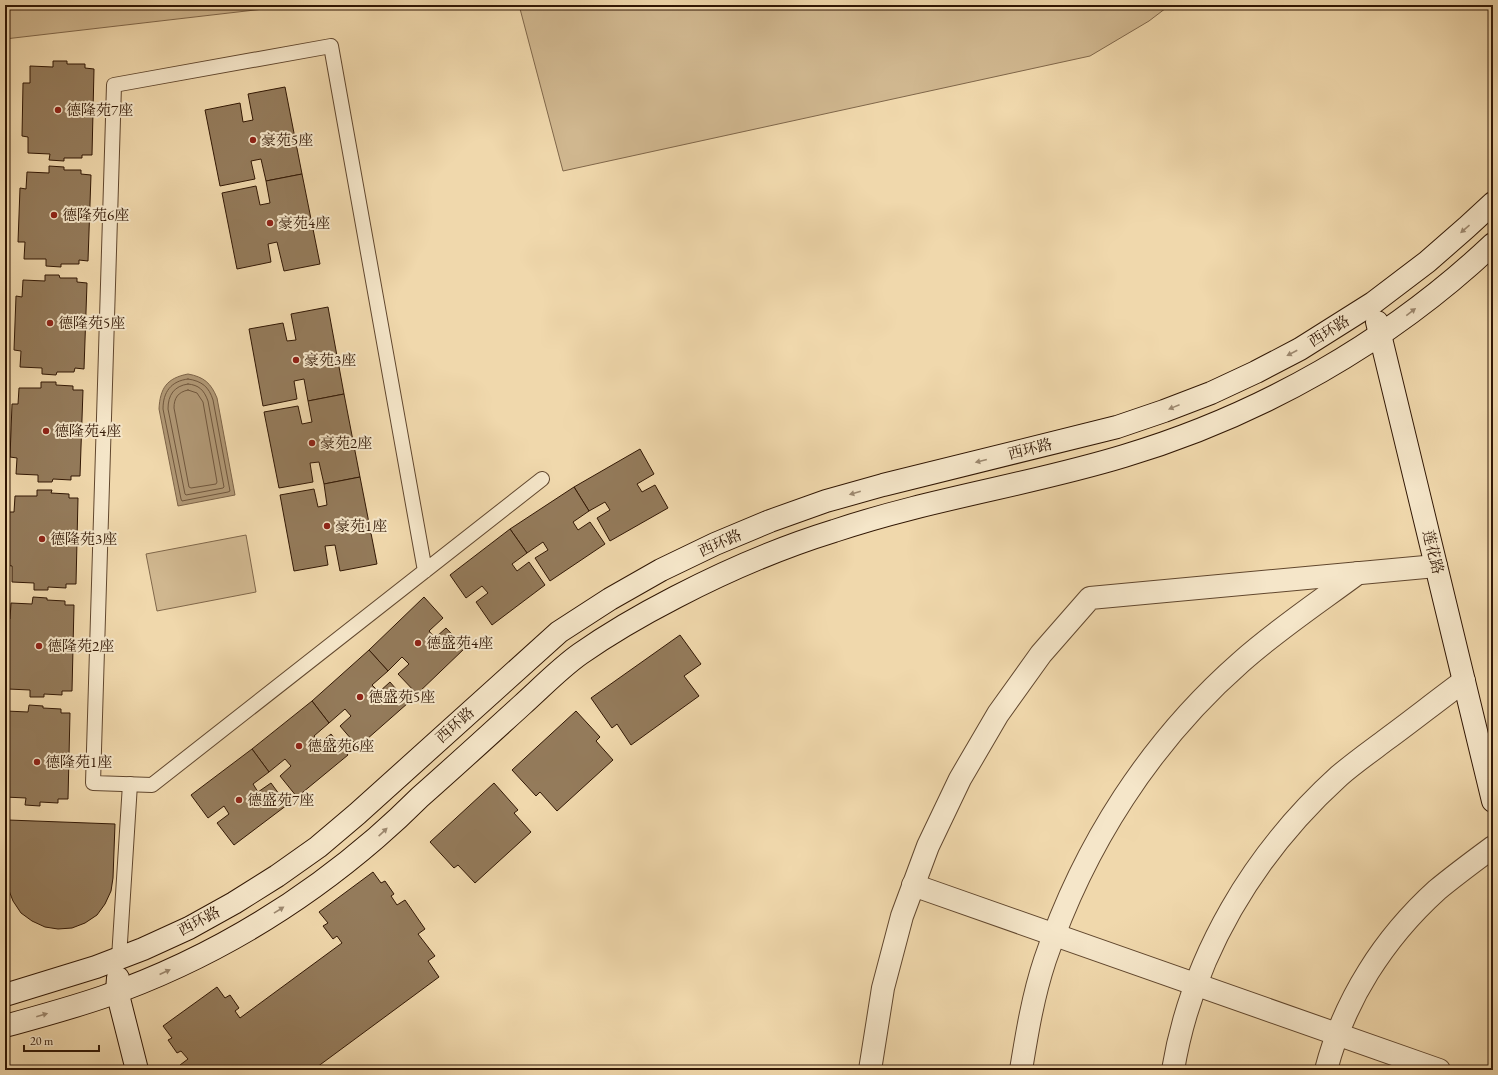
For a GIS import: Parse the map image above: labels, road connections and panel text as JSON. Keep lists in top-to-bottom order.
{
  "streets": {
    "street": ["西环路", "莲花路"]
  },
  "crossings": [
    ["西环路", "莲花路"]
  ],
  "places": [
    "德隆苑7座",
    "豪苑5座",
    "德隆苑6座",
    "豪苑4座",
    "德隆苑5座",
    "豪苑3座",
    "德隆苑4座",
    "豪苑2座",
    "豪苑1座",
    "德隆苑3座",
    "德盛苑4座",
    "德隆苑2座",
    "德盛苑5座",
    "德盛苑6座",
    "德隆苑1座",
    "德盛苑7座"
  ],
  "scale_bar": "20 m"
}
